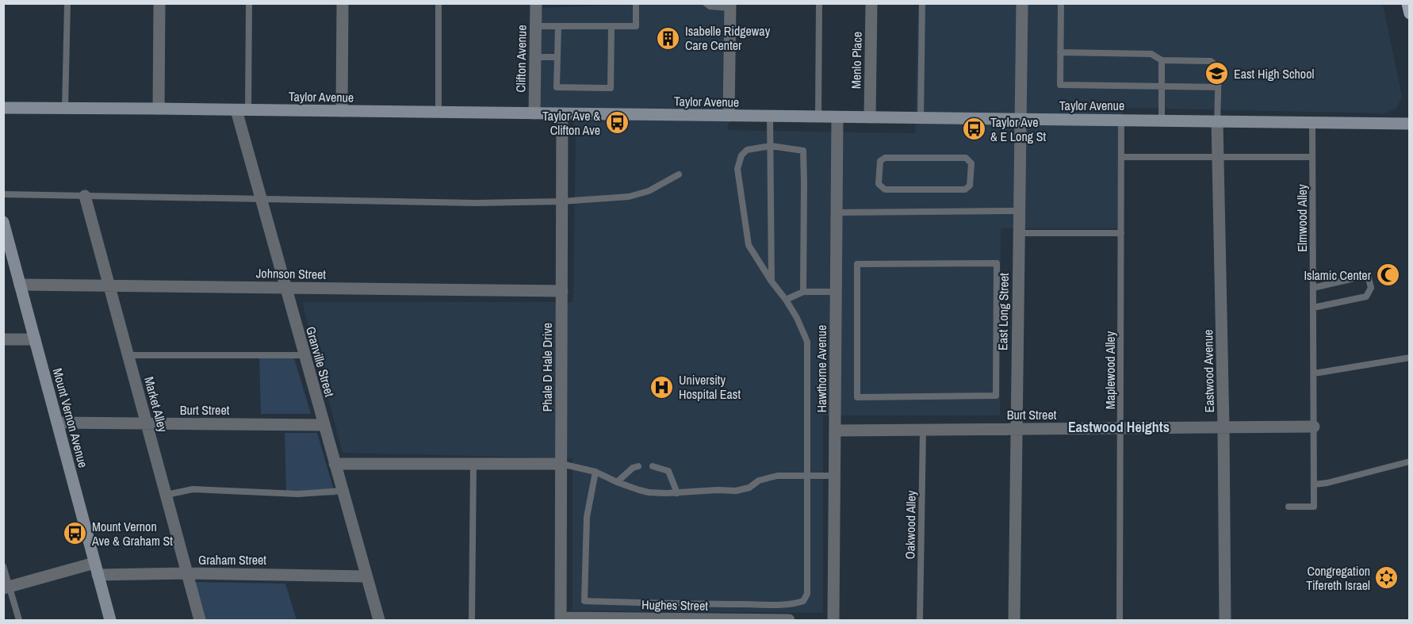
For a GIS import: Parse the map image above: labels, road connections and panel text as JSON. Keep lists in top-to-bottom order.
{
  "streets": {
    "main road": ["Taylor Avenue", "Mount Vernon Avenue"],
    "street": [
      "Clifton Avenue",
      "Menlo Place",
      "Johnson Street",
      "East Long Street",
      "Granville Street",
      "Phale D Hale Drive",
      "Hawthorne Avenue",
      "Eastwood Avenue",
      "Market Alley",
      "Burt Street",
      "Graham Street",
      "Hughes Street"
    ],
    "lane": ["Elmwood Alley", "Maplewood Alley", "Oakwood Alley"]
  },
  "crossings": [
    ["Clifton Avenue", "Taylor Avenue"],
    ["Menlo Place", "Taylor Avenue"],
    ["Taylor Avenue", "Elmwood Alley"],
    ["Taylor Avenue", "East Long Street"],
    ["Taylor Avenue", "Granville Street"],
    ["Taylor Avenue", "Phale D Hale Drive"],
    ["Taylor Avenue", "Hawthorne Avenue"],
    ["Taylor Avenue", "Maplewood Alley"],
    ["Taylor Avenue", "Eastwood Avenue"],
    ["Elmwood Alley", "Burt Street"],
    ["Johnson Street", "Granville Street"],
    ["Johnson Street", "Phale D Hale Drive"],
    ["Johnson Street", "Market Alley"],
    ["Johnson Street", "Mount Vernon Avenue"],
    ["East Long Street", "Burt Street"],
    ["Granville Street", "Burt Street"],
    ["Granville Street", "Graham Street"],
    ["Phale D Hale Drive", "Hughes Street"],
    ["Hawthorne Avenue", "Burt Street"],
    ["Maplewood Alley", "Burt Street"],
    ["Eastwood Avenue", "Burt Street"],
    ["Market Alley", "Burt Street"],
    ["Market Alley", "Graham Street"],
    ["Burt Street", "Mount Vernon Avenue"],
    ["Burt Street", "Oakwood Alley"],
    ["Mount Vernon Avenue", "Graham Street"]
  ],
  "districts": ["Eastwood Heights"],
  "places": {
    "building": ["Isabelle Ridgeway Care Center"],
    "school or university": ["East High School"],
    "bus stop": ["Taylor Ave & Clifton Ave", "Taylor Ave & E Long St", "Mount Vernon Ave & Graham St"],
    "mosque": ["Islamic Center"],
    "hospital": ["University Hospital East"],
    "synagogue": ["Congregation Tifereth Israel"]
  }
}
